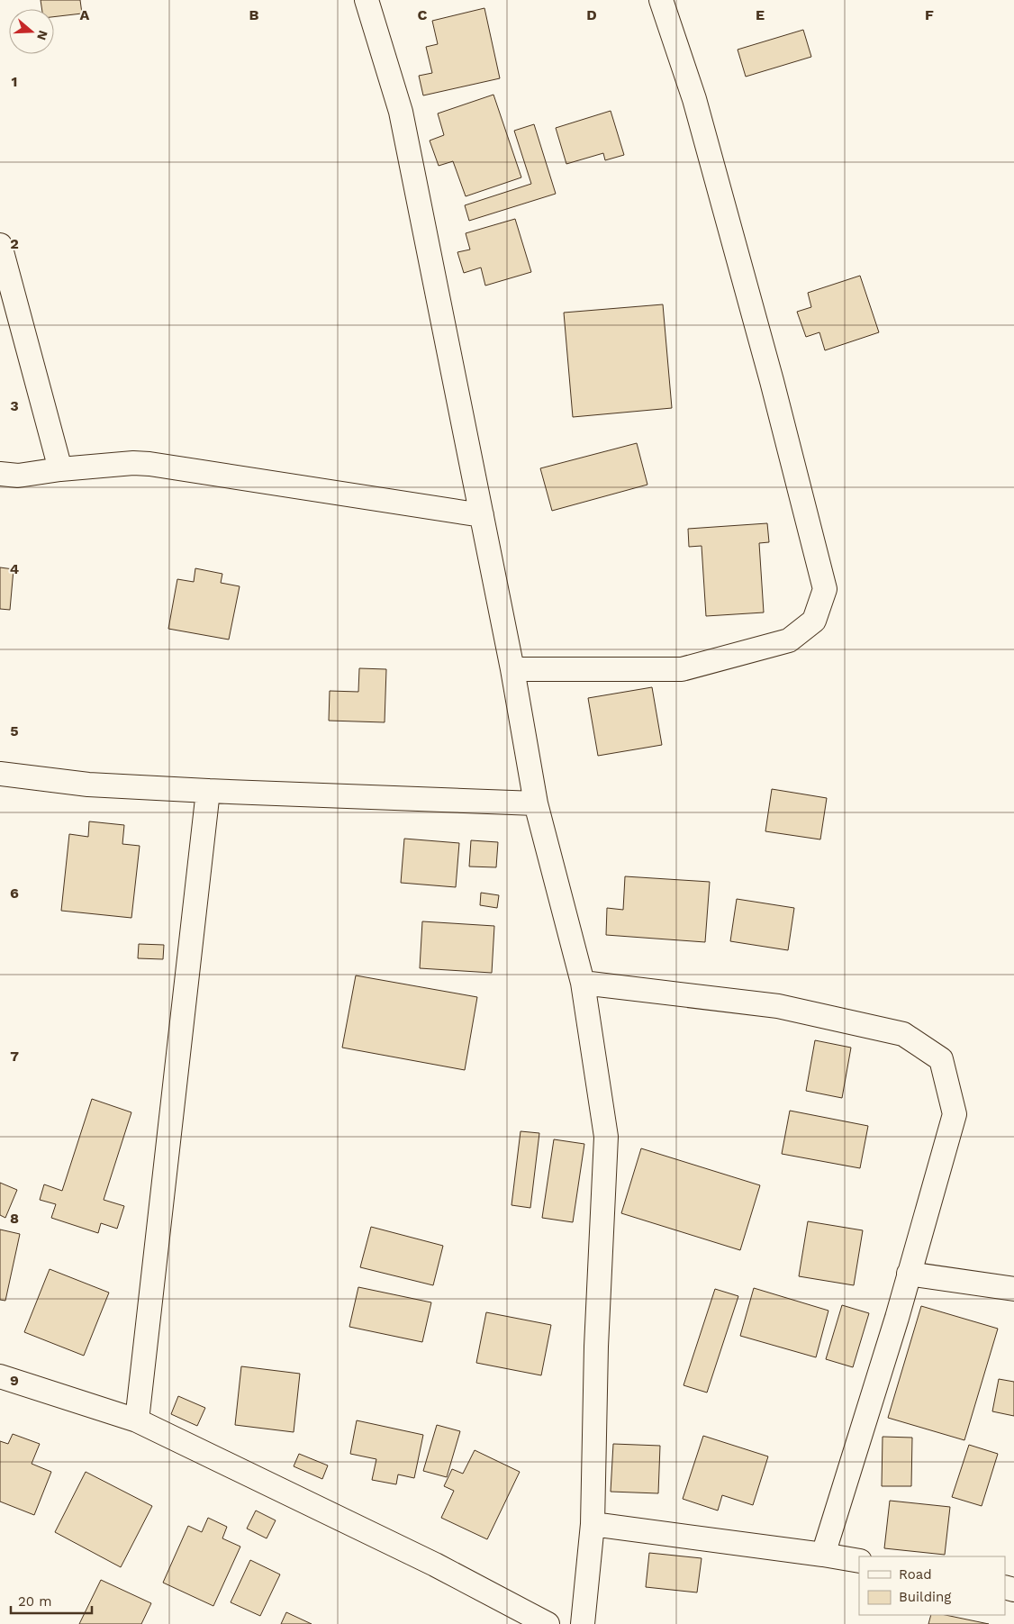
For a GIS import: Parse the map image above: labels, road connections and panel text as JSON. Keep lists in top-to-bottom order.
{
  "legend": ["Road", "Building"],
  "scale_bar": "20 m",
  "north": "right",
  "grid": {
    "columns": [
      "A",
      "B",
      "C",
      "D",
      "E",
      "F"
    ],
    "rows": [
      "1",
      "2",
      "3",
      "4",
      "5",
      "6",
      "7",
      "8",
      "9"
    ]
  }
}
